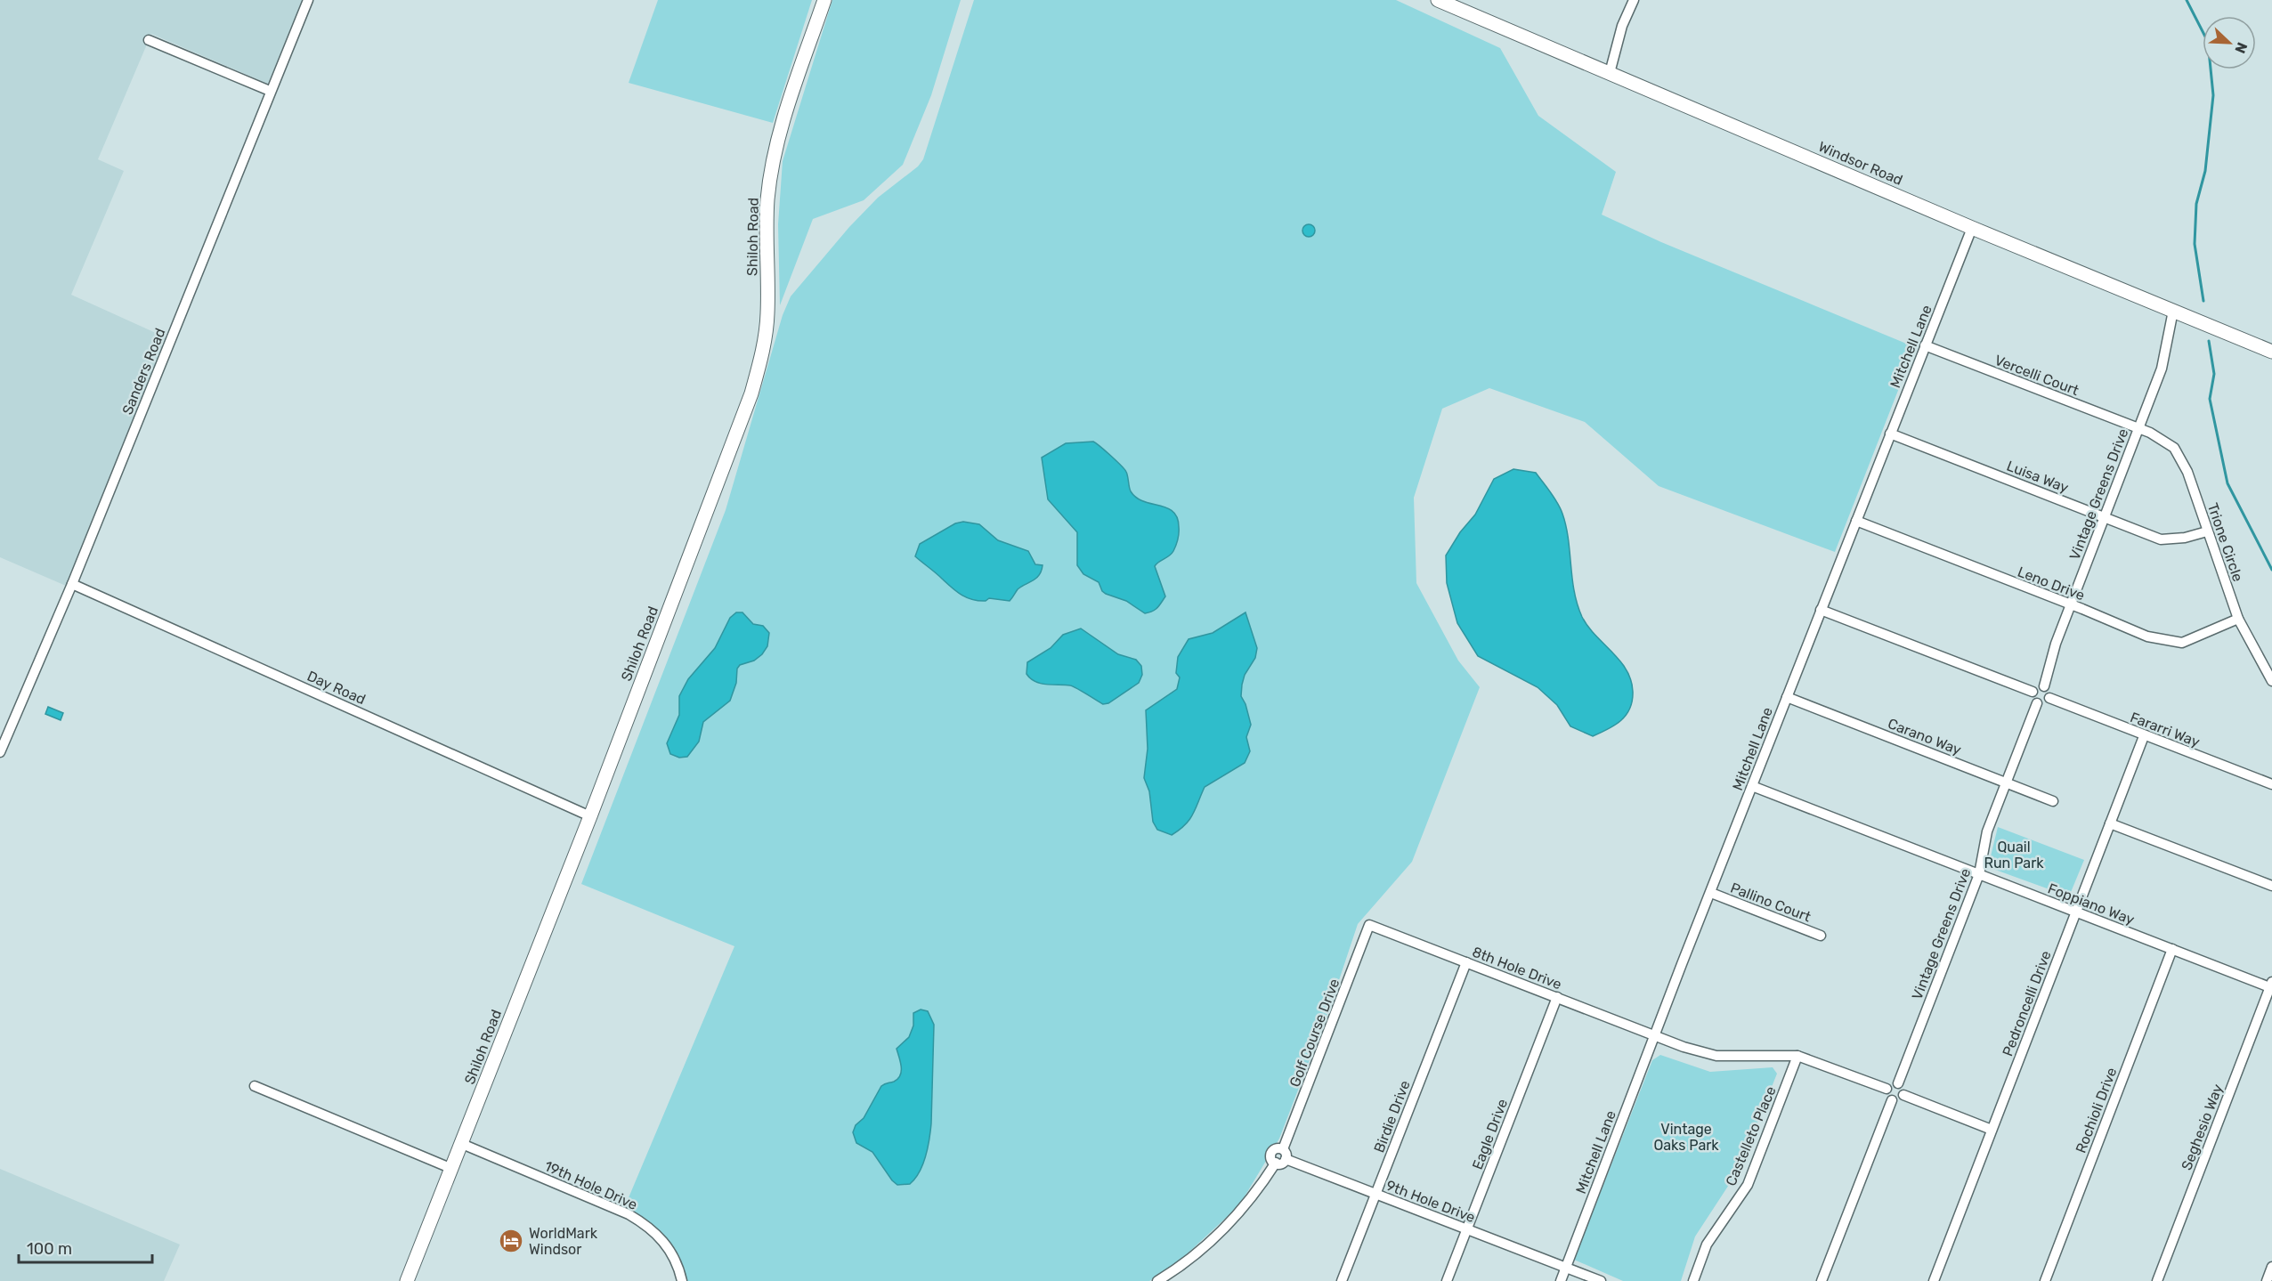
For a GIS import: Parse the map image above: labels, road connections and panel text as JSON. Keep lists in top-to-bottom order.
{
  "streets": {
    "main road": ["Windsor Road", "Shiloh Road"],
    "street": [
      "Mitchell Lane",
      "Sanders Road",
      "Vercelli Court",
      "Luisa Way",
      "Vintage Greens Drive",
      "Trione Circle",
      "Leno Drive",
      "Day Road",
      "Fararri Way",
      "Carano Way",
      "Pallino Court",
      "Foppiano Way",
      "8th Hole Drive",
      "Pedroncelli Drive",
      "Golf Course Drive",
      "Rochioli Drive",
      "Birdie Drive",
      "Seghesio Way",
      "Eagle Drive",
      "Castelleto Place",
      "19th Hole Drive",
      "9th Hole Drive"
    ]
  },
  "crossings": [
    ["Windsor Road", "Mitchell Lane"],
    ["Windsor Road", "Vintage Greens Drive"],
    ["Shiloh Road", "Day Road"],
    ["Shiloh Road", "19th Hole Drive"],
    ["Mitchell Lane", "Vercelli Court"],
    ["Mitchell Lane", "Luisa Way"],
    ["Mitchell Lane", "Leno Drive"],
    ["Mitchell Lane", "Carano Way"],
    ["Mitchell Lane", "Pallino Court"],
    ["Mitchell Lane", "Foppiano Way"],
    ["Mitchell Lane", "8th Hole Drive"],
    ["Mitchell Lane", "9th Hole Drive"],
    ["Sanders Road", "Day Road"],
    ["Vercelli Court", "Vintage Greens Drive"],
    ["Vercelli Court", "Trione Circle"],
    ["Luisa Way", "Vintage Greens Drive"],
    ["Luisa Way", "Trione Circle"],
    ["Vintage Greens Drive", "Trione Circle"],
    ["Vintage Greens Drive", "Leno Drive"],
    ["Vintage Greens Drive", "Fararri Way"],
    ["Vintage Greens Drive", "Carano Way"],
    ["Vintage Greens Drive", "Foppiano Way"],
    ["Trione Circle", "Leno Drive"],
    ["Fararri Way", "Pedroncelli Drive"],
    ["Foppiano Way", "Pedroncelli Drive"],
    ["Foppiano Way", "Rochioli Drive"],
    ["Foppiano Way", "Seghesio Way"],
    ["8th Hole Drive", "Golf Course Drive"],
    ["8th Hole Drive", "Birdie Drive"],
    ["8th Hole Drive", "Eagle Drive"],
    ["8th Hole Drive", "Castelleto Place"],
    ["Golf Course Drive", "9th Hole Drive"],
    ["Birdie Drive", "9th Hole Drive"],
    ["Eagle Drive", "9th Hole Drive"]
  ],
  "parks": ["Quail Run Park", "Vintage Oaks Park"],
  "places": {
    "hotel": ["WorldMark Windsor"]
  },
  "scale_bar": "100 m",
  "north": "bottom right"
}
